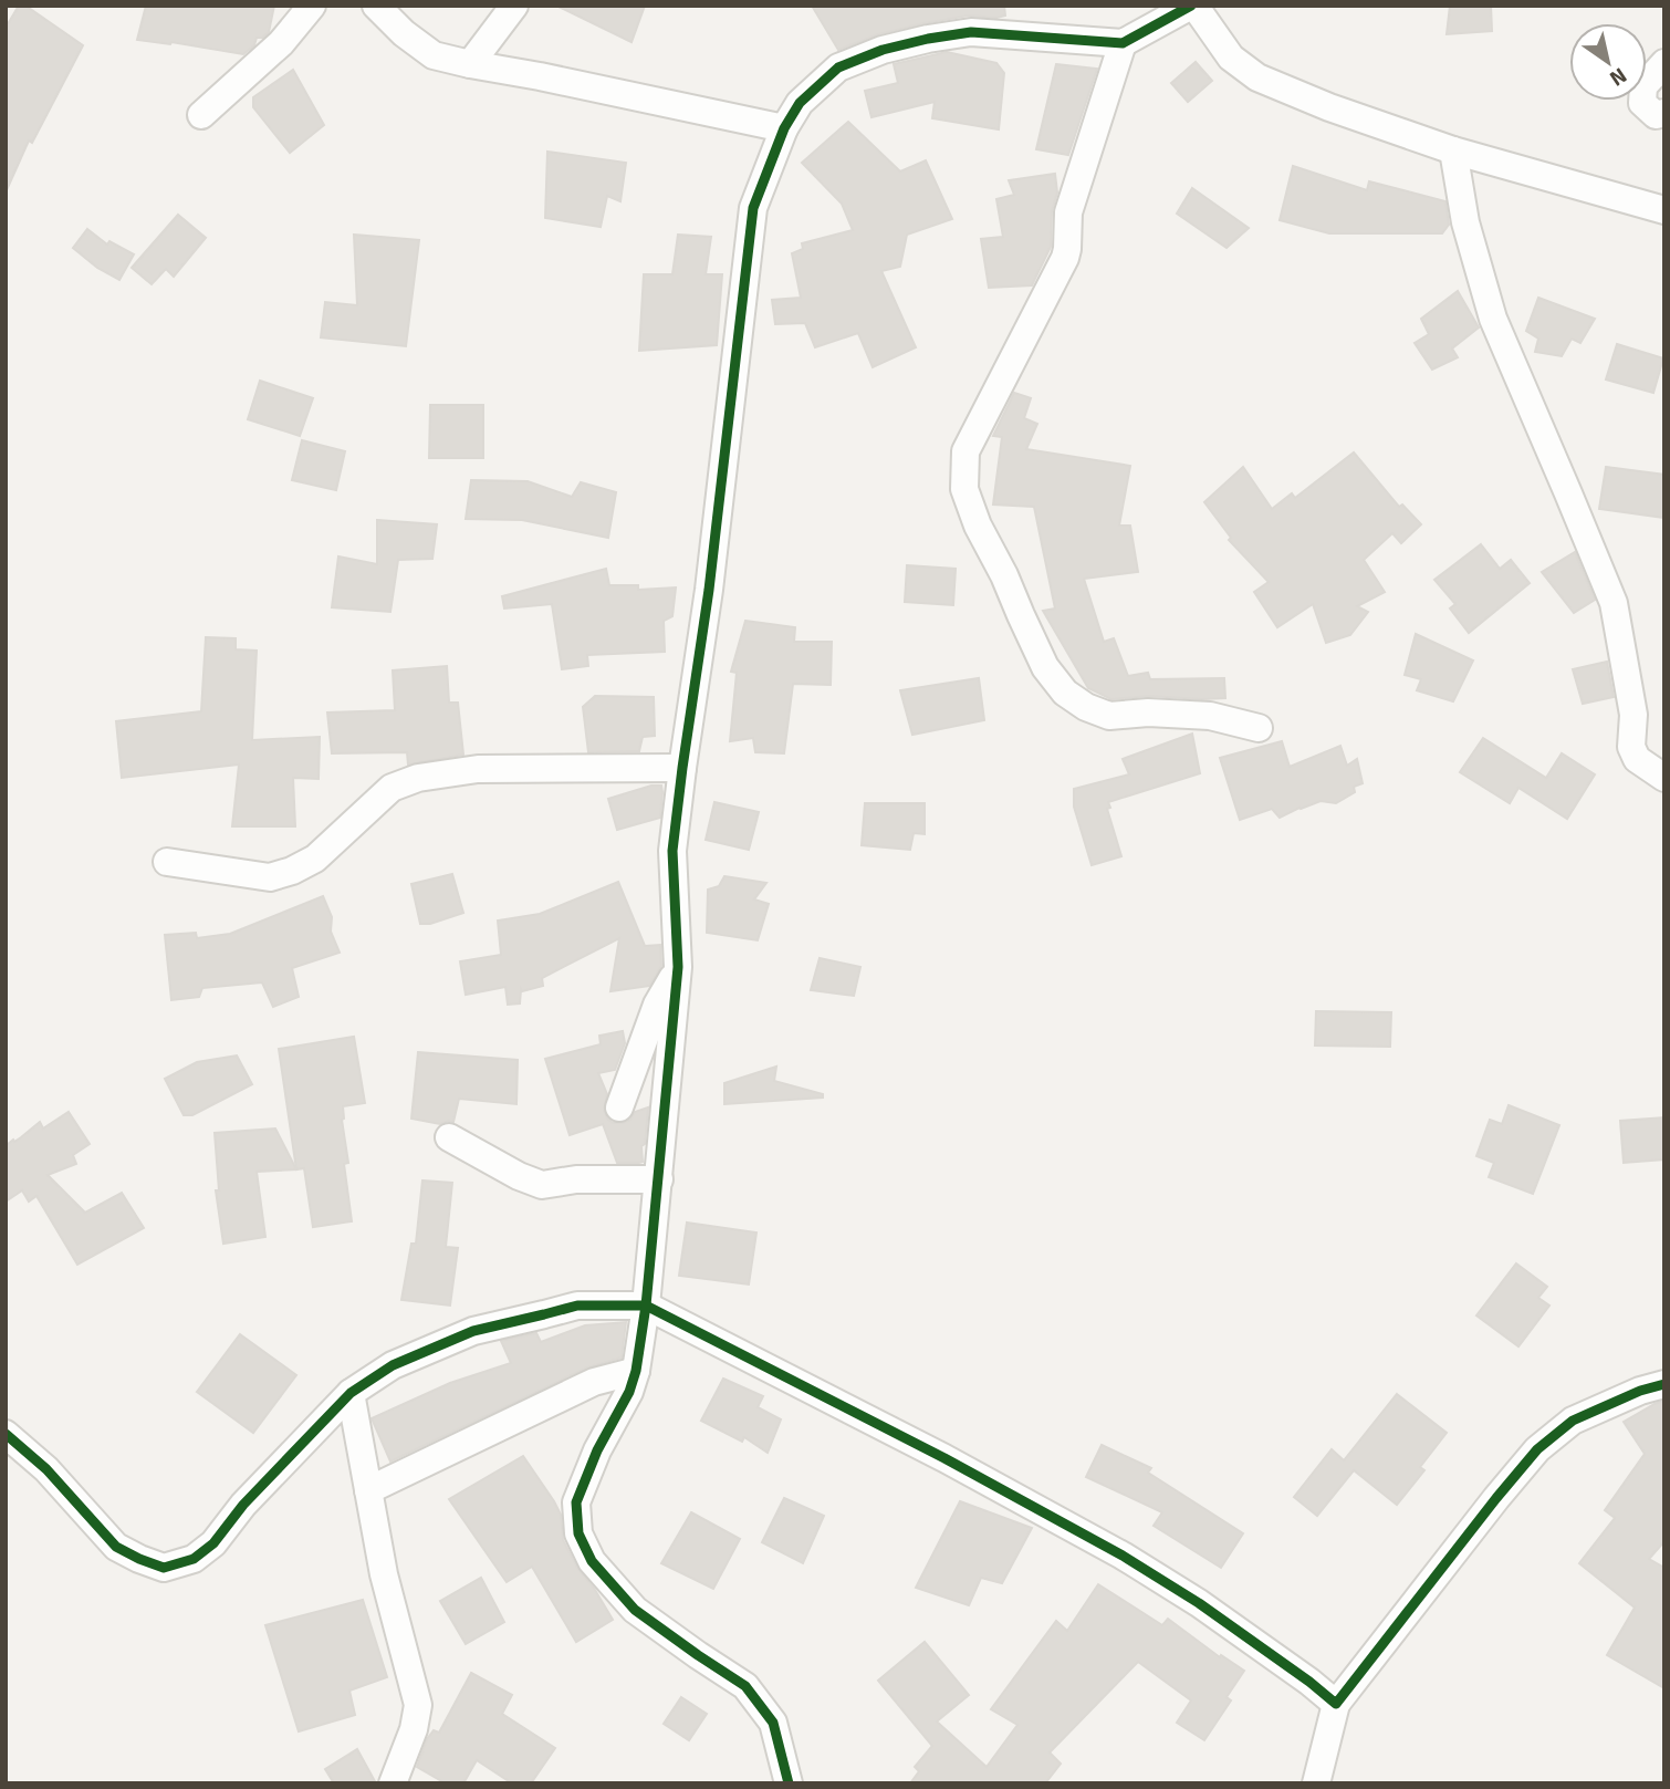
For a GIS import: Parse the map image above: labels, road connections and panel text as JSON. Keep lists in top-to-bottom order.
{
  "north": "bottom right"
}
